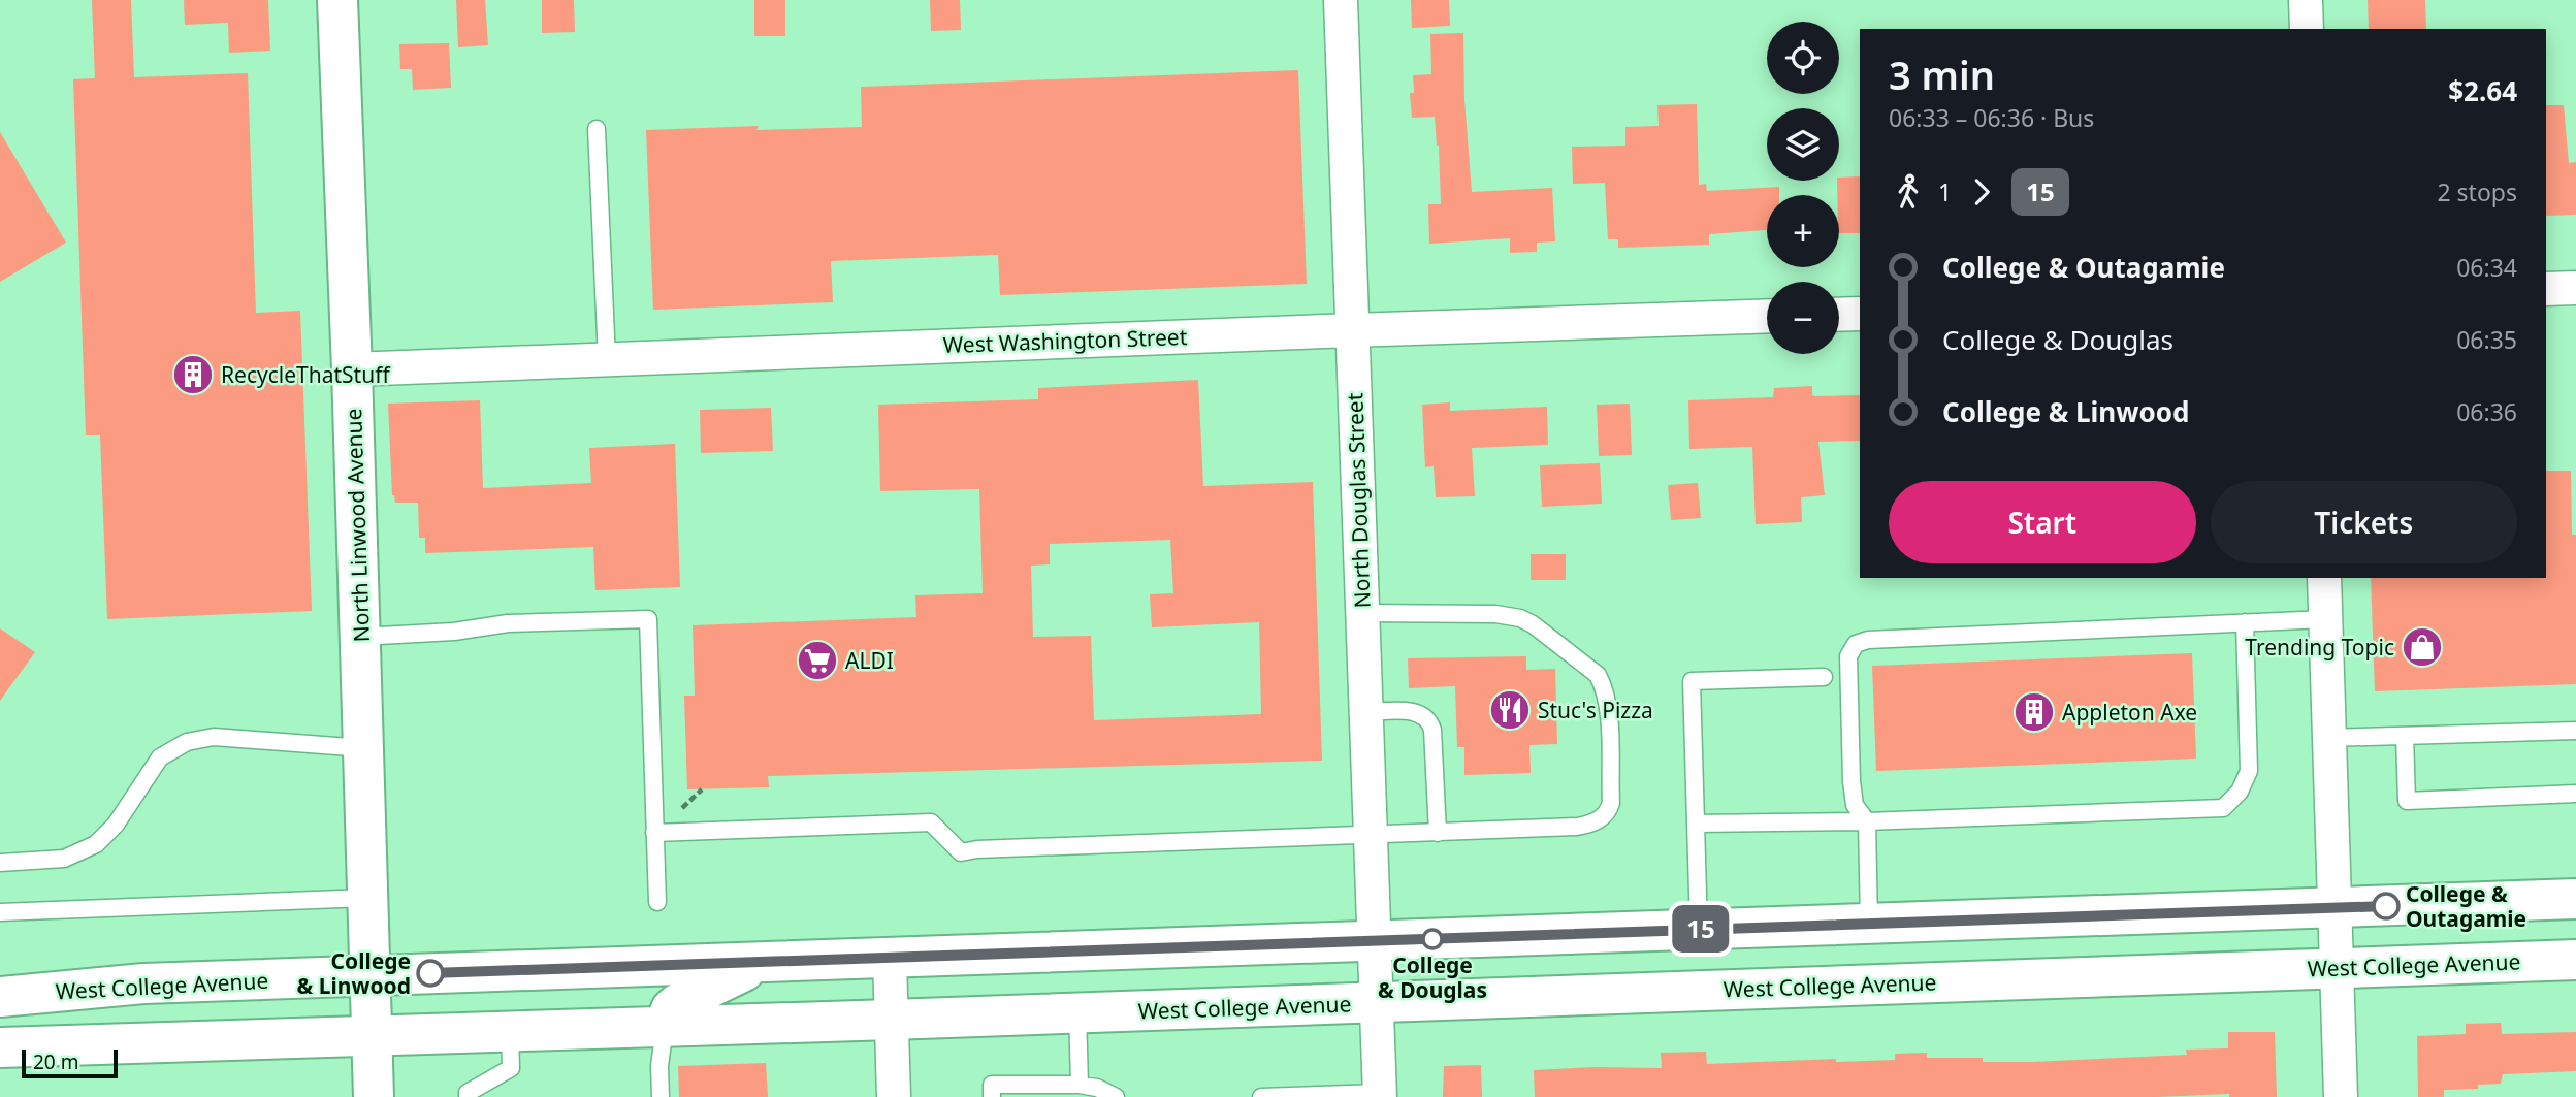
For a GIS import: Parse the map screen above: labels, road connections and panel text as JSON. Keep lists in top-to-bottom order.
{
  "streets": {
    "main road": ["North Linwood Avenue", "West College Avenue"],
    "street": ["West Washington Street", "North Douglas Street"]
  },
  "crossings": [
    ["West Washington Street", "North Douglas Street"],
    ["West Washington Street", "North Linwood Avenue"],
    ["North Douglas Street", "West College Avenue"],
    ["North Linwood Avenue", "West College Avenue"]
  ],
  "places": {
    "building": ["RecycleThatStuff", "Appleton Axe"],
    "shop": ["Trending Topic"],
    "supermarket": ["ALDI"],
    "restaurant": ["Stuc's Pizza"],
    "other": ["College & Outagamie", "College & Douglas", "College & Linwood"]
  },
  "lines": ["bus line 15"],
  "scale_bar": "20 m",
  "page": {
    "on_map": "15",
    "map_buttons": ["+", "−"],
    "heading": ["3 min", "06:33 – 06:36 · Bus", "$2.64"],
    "legs": ["1", "15", "2 stops"],
    "list": [
      {
        "name": "College & Outagamie",
        "value": "06:34"
      },
      {
        "name": "College & Douglas",
        "value": "06:35"
      },
      {
        "name": "College & Linwood",
        "value": "06:36"
      }
    ],
    "buttons": ["Start", "Tickets"],
    "scale": "20 m"
  }
}
